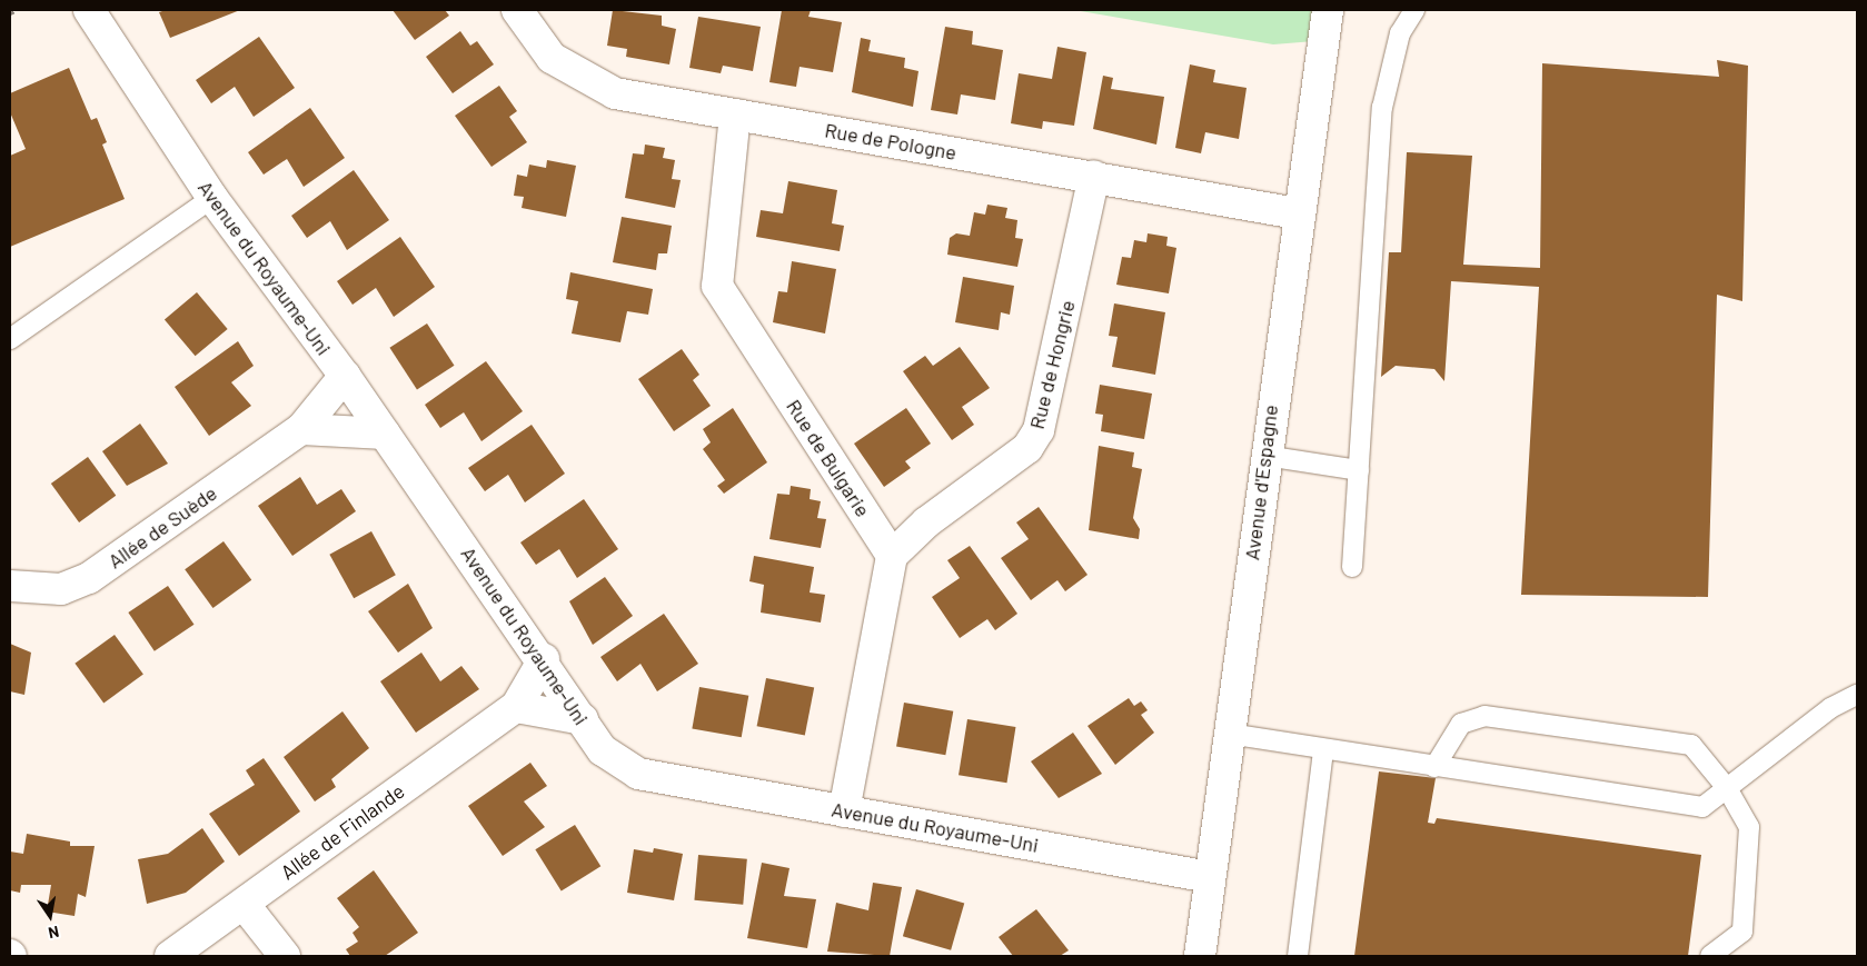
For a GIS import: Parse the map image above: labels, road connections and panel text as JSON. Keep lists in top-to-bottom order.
{
  "streets": {
    "street": [
      "Rue de Pologne",
      "Avenue du Royaume-Uni",
      "Rue de Hongrie",
      "Rue de Bulgarie",
      "Avenue d'Espagne",
      "Allée de Suède",
      "Allée de Finlande"
    ]
  },
  "crossings": [
    ["Rue de Pologne", "Rue de Hongrie"],
    ["Rue de Pologne", "Rue de Bulgarie"],
    ["Rue de Pologne", "Avenue d'Espagne"],
    ["Avenue du Royaume-Uni", "Avenue d'Espagne"],
    ["Avenue du Royaume-Uni", "Allée de Suède"],
    ["Avenue du Royaume-Uni", "Allée de Finlande"],
    ["Rue de Hongrie", "Rue de Bulgarie"]
  ],
  "north": "bottom"
}
